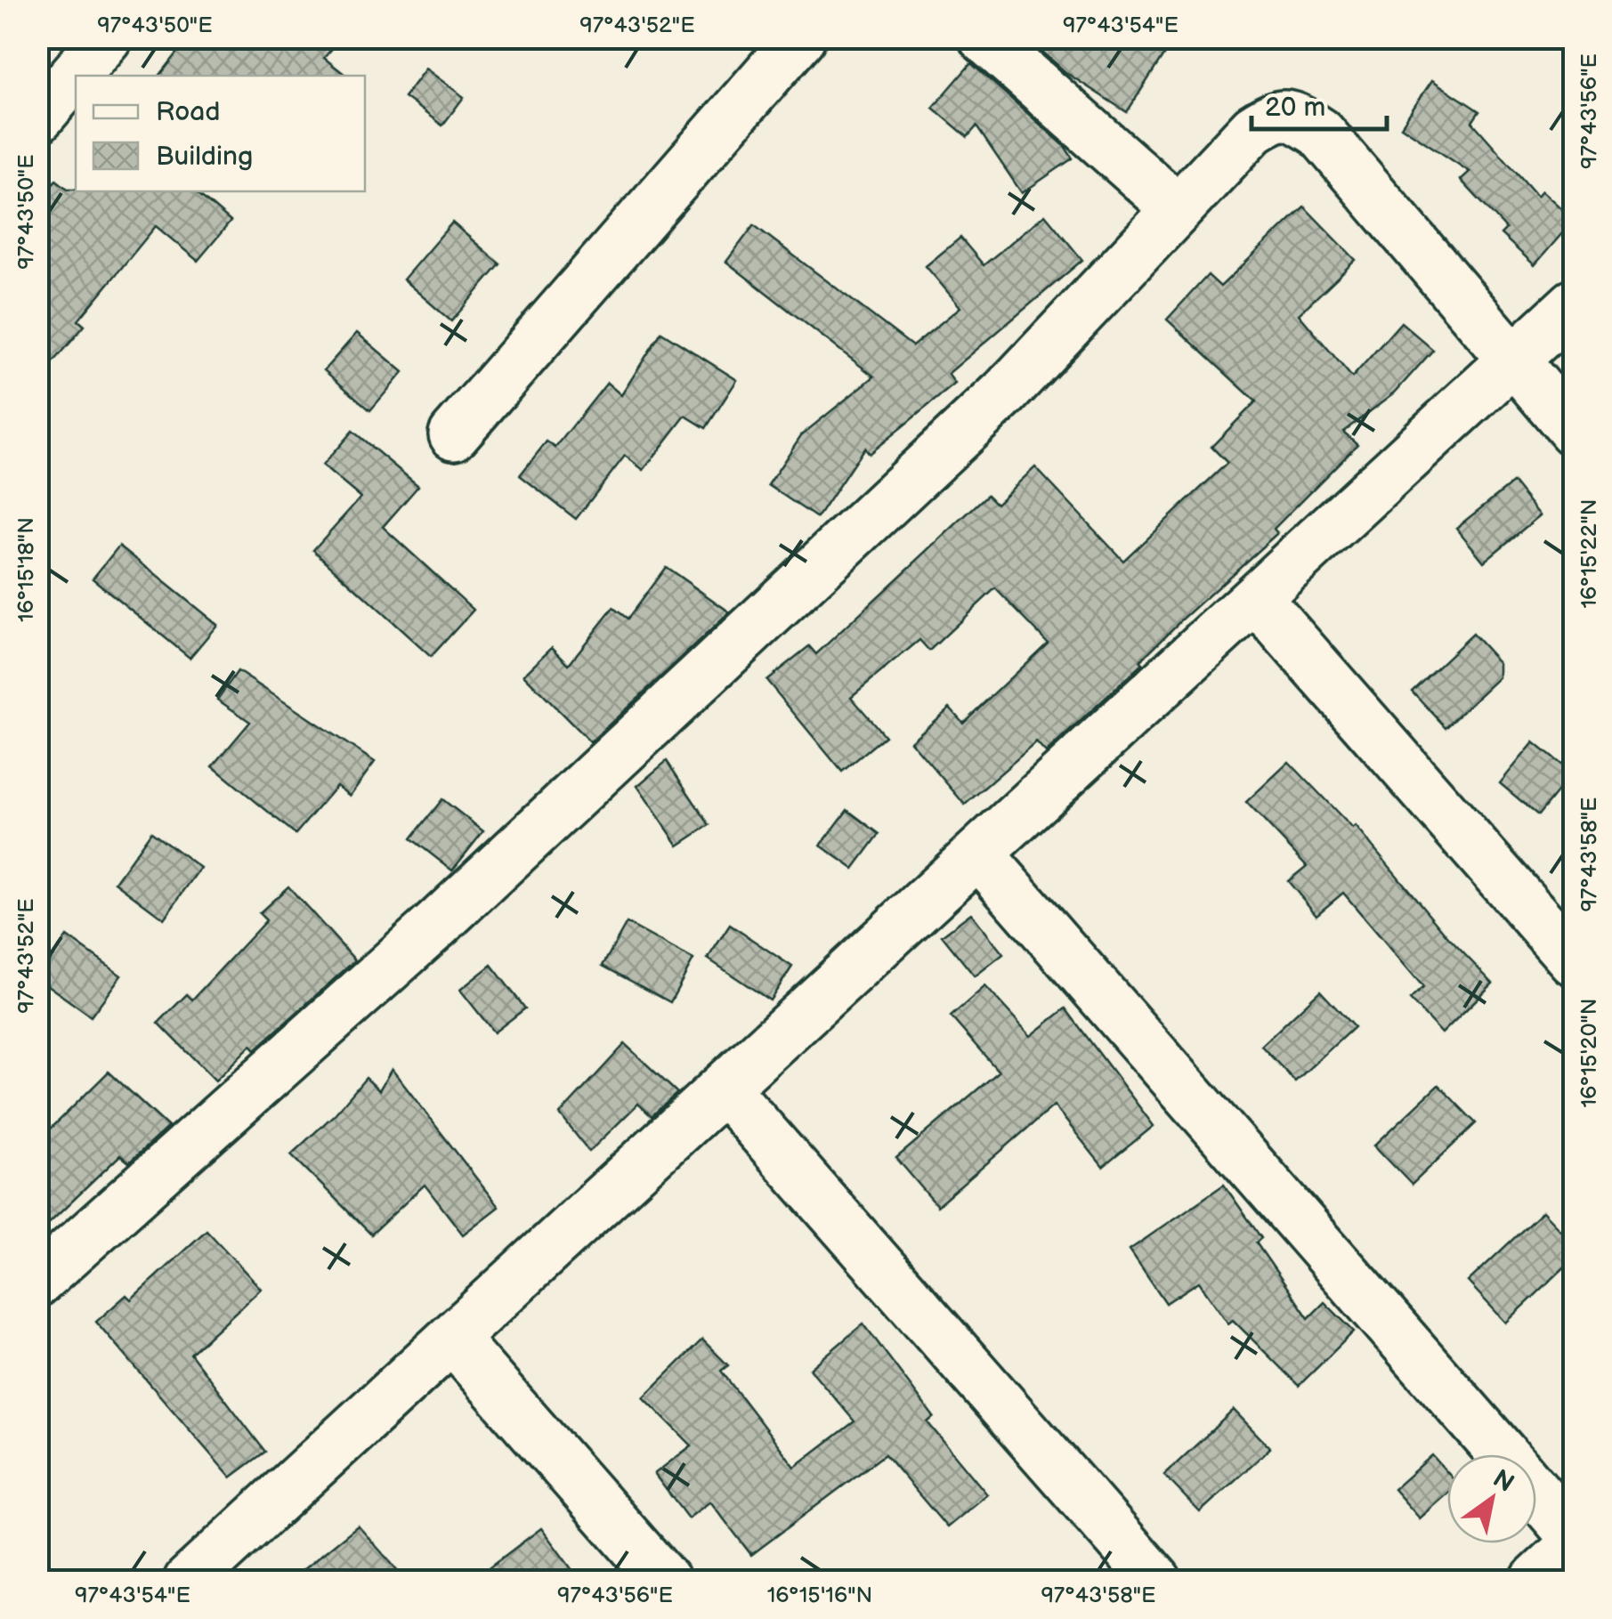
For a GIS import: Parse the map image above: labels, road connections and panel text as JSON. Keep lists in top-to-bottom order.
{
  "legend": ["Road", "Building"],
  "scale_bar": "20 m",
  "north": "top right",
  "coordinates": [
    "97°43'50\"E",
    "97°43'52\"E",
    "97°43'54\"E",
    "97°43'56\"E",
    "16°15'22\"N",
    "16°15'18\"N",
    "97°43'58\"E",
    "16°15'20\"N",
    "16°15'16\"N"
  ]
}
